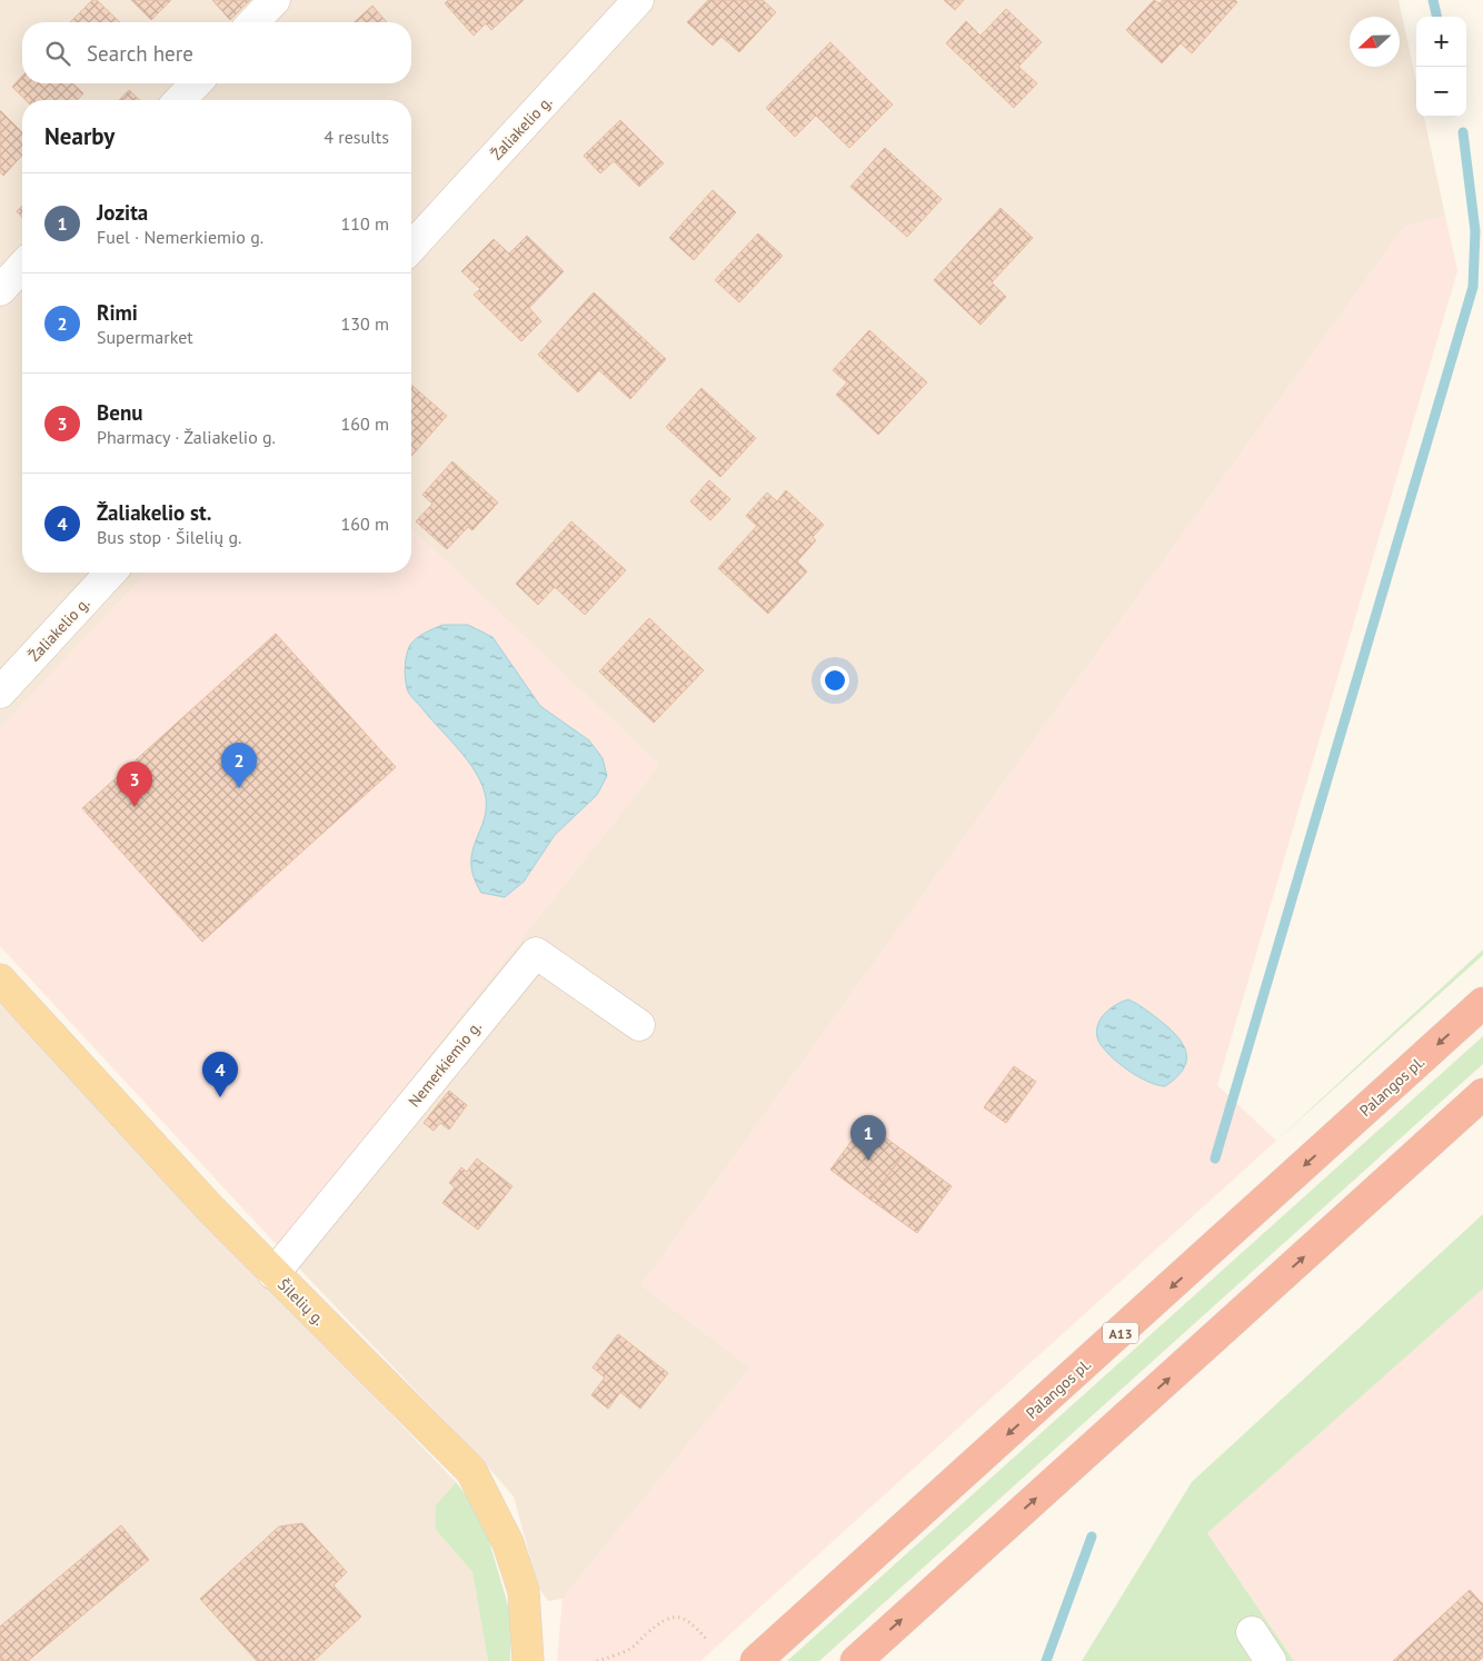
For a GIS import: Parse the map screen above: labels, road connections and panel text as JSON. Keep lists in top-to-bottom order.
{
  "streets": {
    "highway": ["Palangos pl.", "A13"],
    "main road": ["Šilelių g."],
    "street": ["Žaliakelio g.", "Nemerkiemio g."]
  },
  "crossings": [
    ["Nemerkiemio g.", "Šilelių g."]
  ],
  "north": "left",
  "page": {
    "map_buttons": ["+", "−"],
    "search": "Search here",
    "heading": ["Nearby", "4 results"],
    "list": [
      {
        "mark": "1",
        "name": "Jozita",
        "note": "Fuel · Nemerkiemio g.",
        "value": "110 m"
      },
      {
        "mark": "2",
        "name": "Rimi",
        "note": "Supermarket",
        "value": "130 m"
      },
      {
        "mark": "3",
        "name": "Benu",
        "note": "Pharmacy · Žaliakelio g.",
        "value": "160 m"
      },
      {
        "mark": "4",
        "name": "Žaliakelio st.",
        "note": "Bus stop · Šilelių g.",
        "value": "160 m"
      }
    ],
    "pins": [
      "2",
      "3",
      "4",
      "1"
    ]
  }
}
